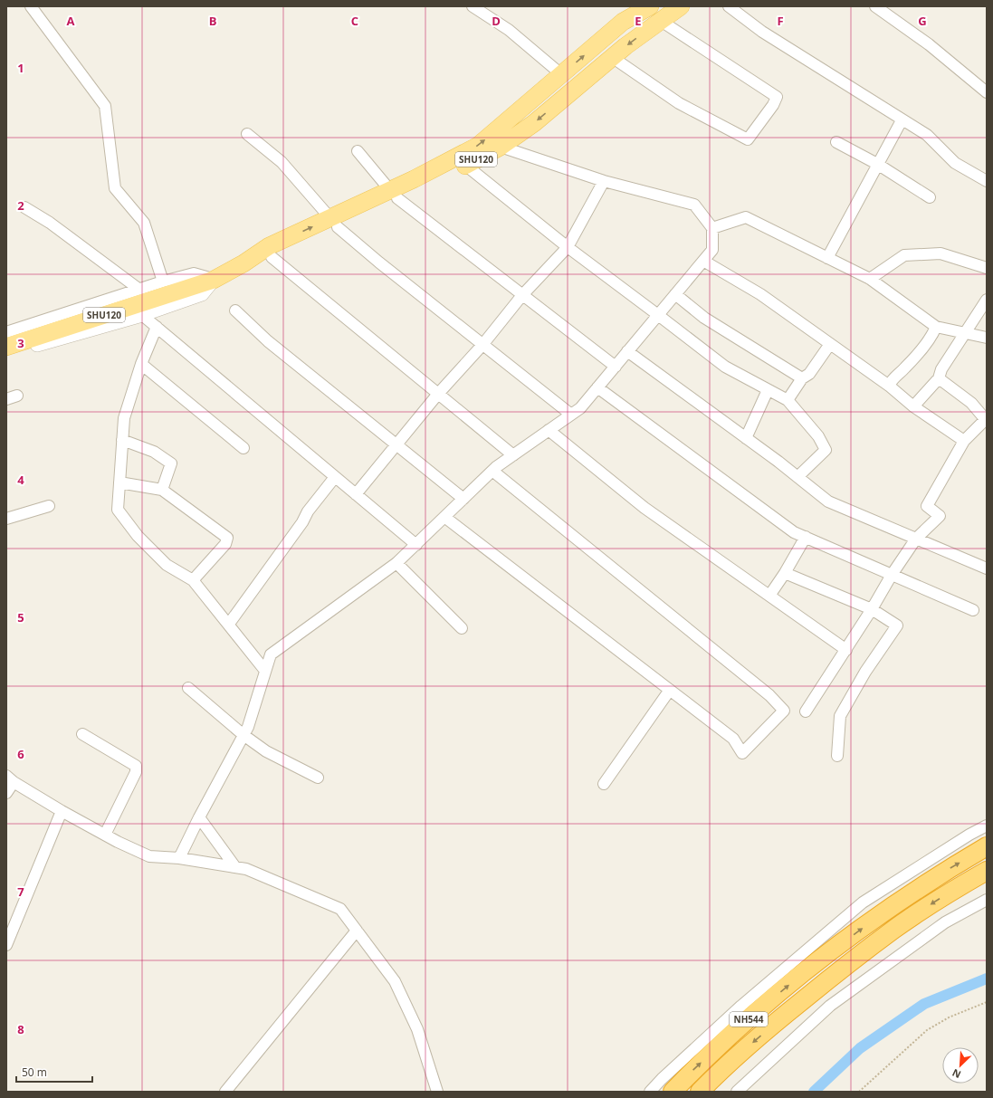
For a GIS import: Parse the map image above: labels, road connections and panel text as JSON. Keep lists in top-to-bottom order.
{
  "streets": {
    "highway": ["NH544"],
    "main road": ["SHU120"]
  },
  "scale_bar": "50 m",
  "north": "bottom left",
  "grid": {
    "columns": [
      "A",
      "B",
      "C",
      "D",
      "E",
      "F",
      "G"
    ],
    "rows": [
      "1",
      "2",
      "3",
      "4",
      "5",
      "6",
      "7",
      "8"
    ]
  }
}
